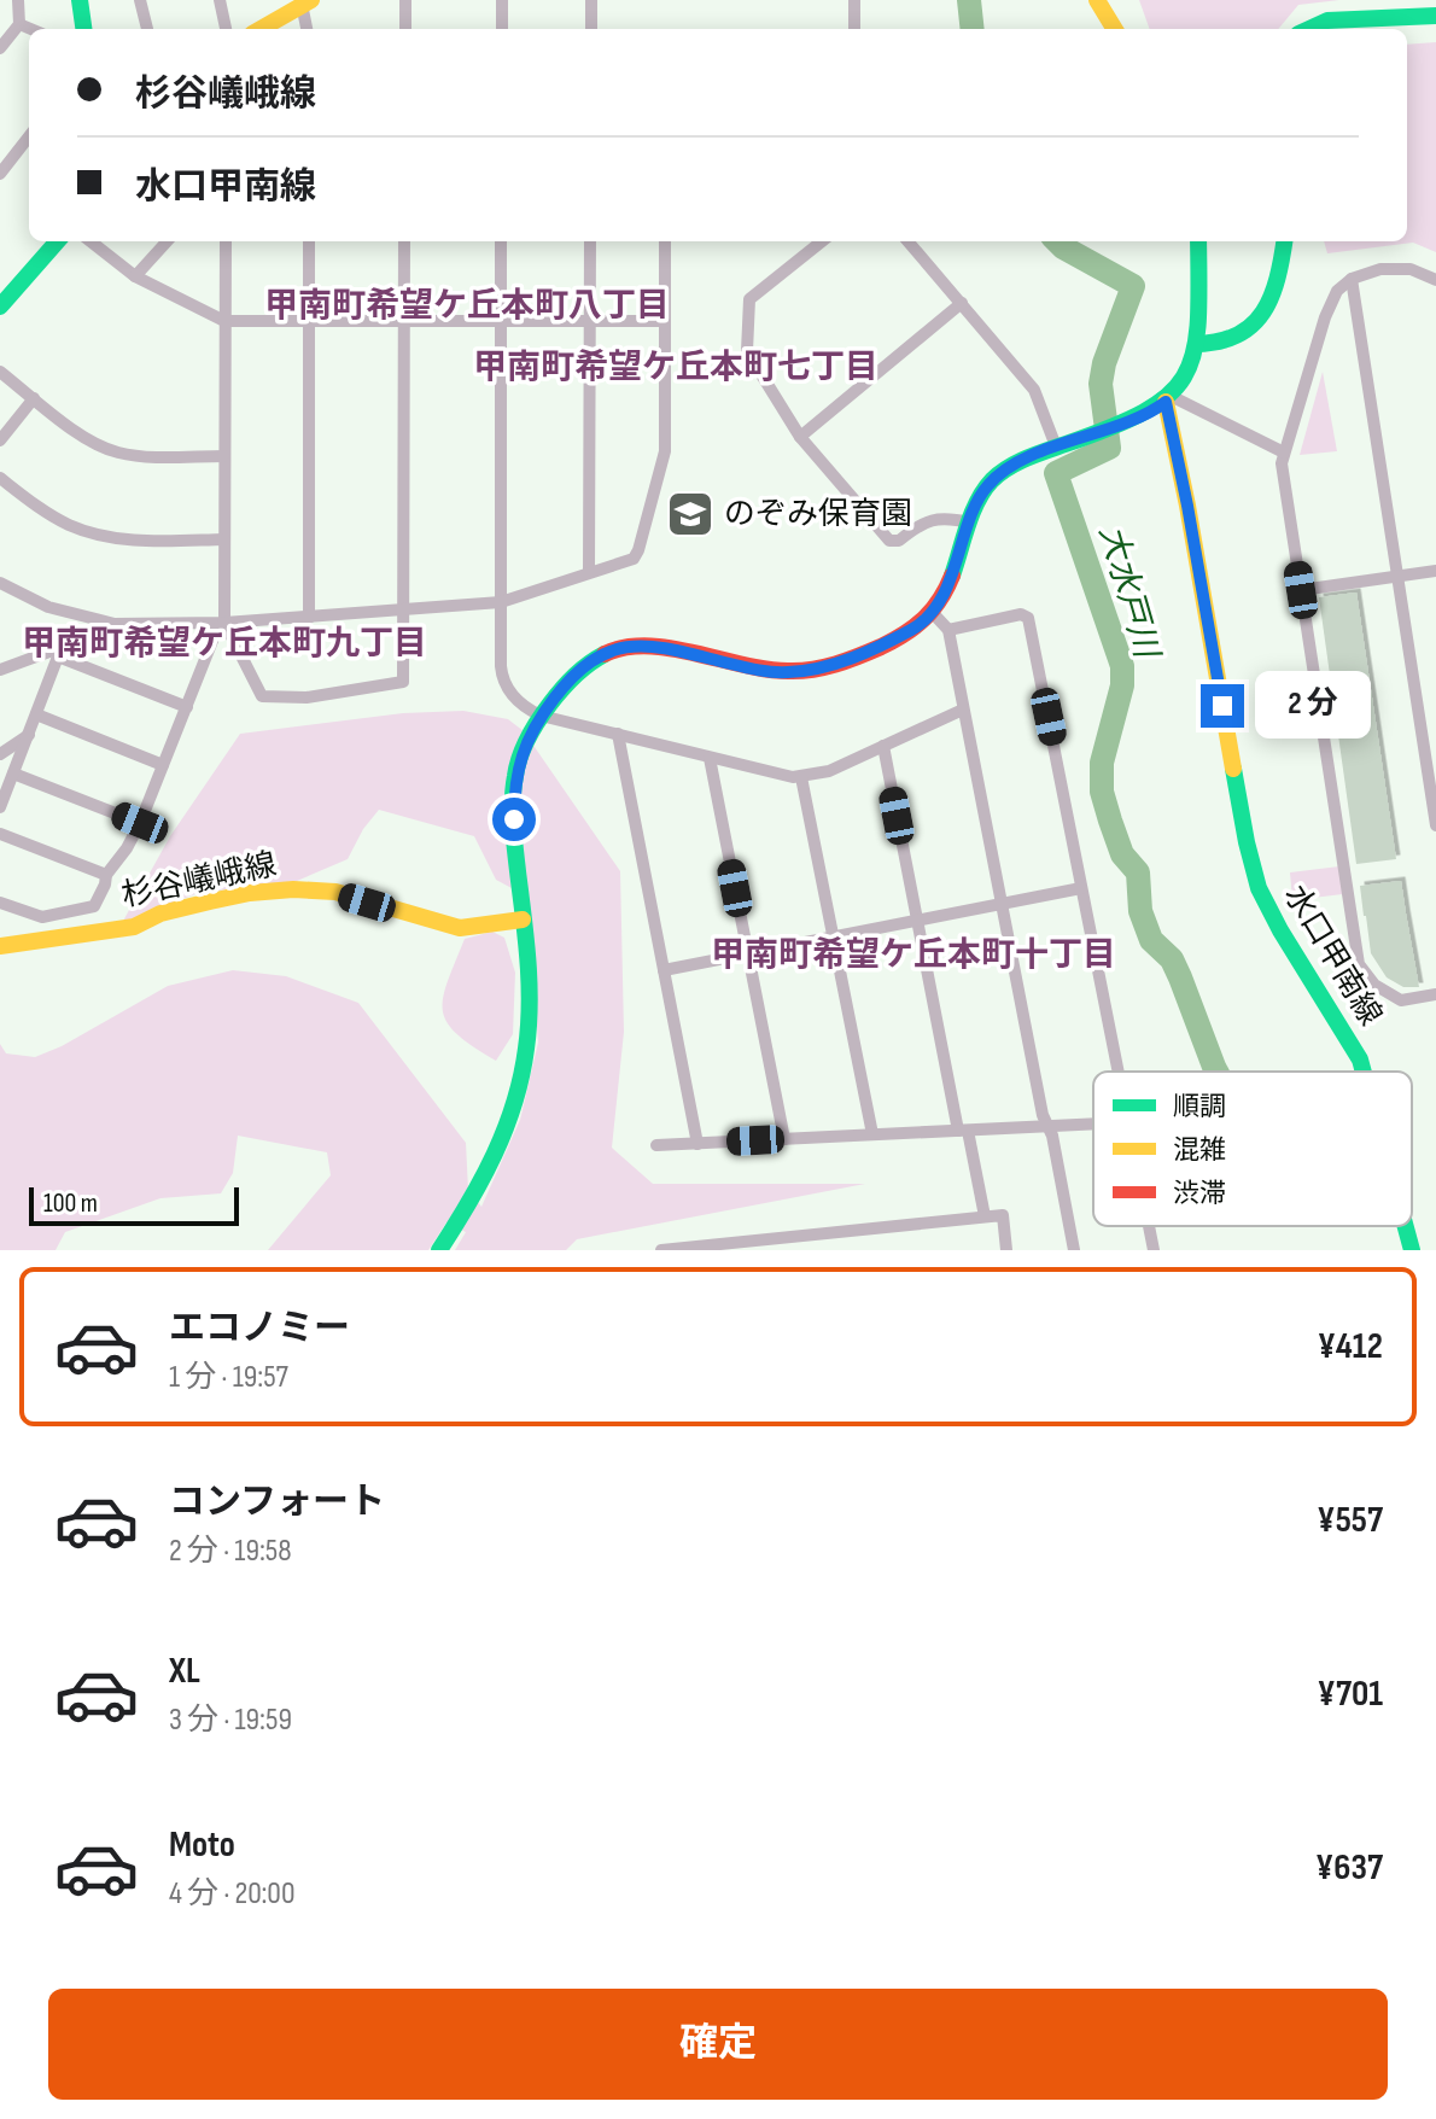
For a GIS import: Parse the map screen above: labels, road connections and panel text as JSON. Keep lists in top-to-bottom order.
{
  "streets": {
    "main road": ["杉谷嶬峨線", "水口甲南線"]
  },
  "districts": [
    "甲南町希望ケ丘本町八丁目",
    "甲南町希望ケ丘本町七丁目",
    "甲南町希望ケ丘本町九丁目",
    "甲南町希望ケ丘本町十丁目"
  ],
  "water": ["大水戸川"],
  "places": {
    "school or university": ["のぞみ保育園"]
  },
  "legend": ["順調", "混雑", "渋滞"],
  "scale_bar": "100 m",
  "page": {
    "banner": ["杉谷嶬峨線", "水口甲南線"],
    "bubble": "2 分",
    "scale": "100 m",
    "list": [
      {
        "name": "エコノミー",
        "note": "1 分 · 19:57",
        "value": "¥412"
      },
      {
        "name": "コンフォート",
        "note": "2 分 · 19:58",
        "value": "¥557"
      },
      {
        "name": "XL",
        "note": "3 分 · 19:59",
        "value": "¥701"
      },
      {
        "name": "Moto",
        "note": "4 分 · 20:00",
        "value": "¥637"
      }
    ],
    "buttons": "確定"
  }
}
